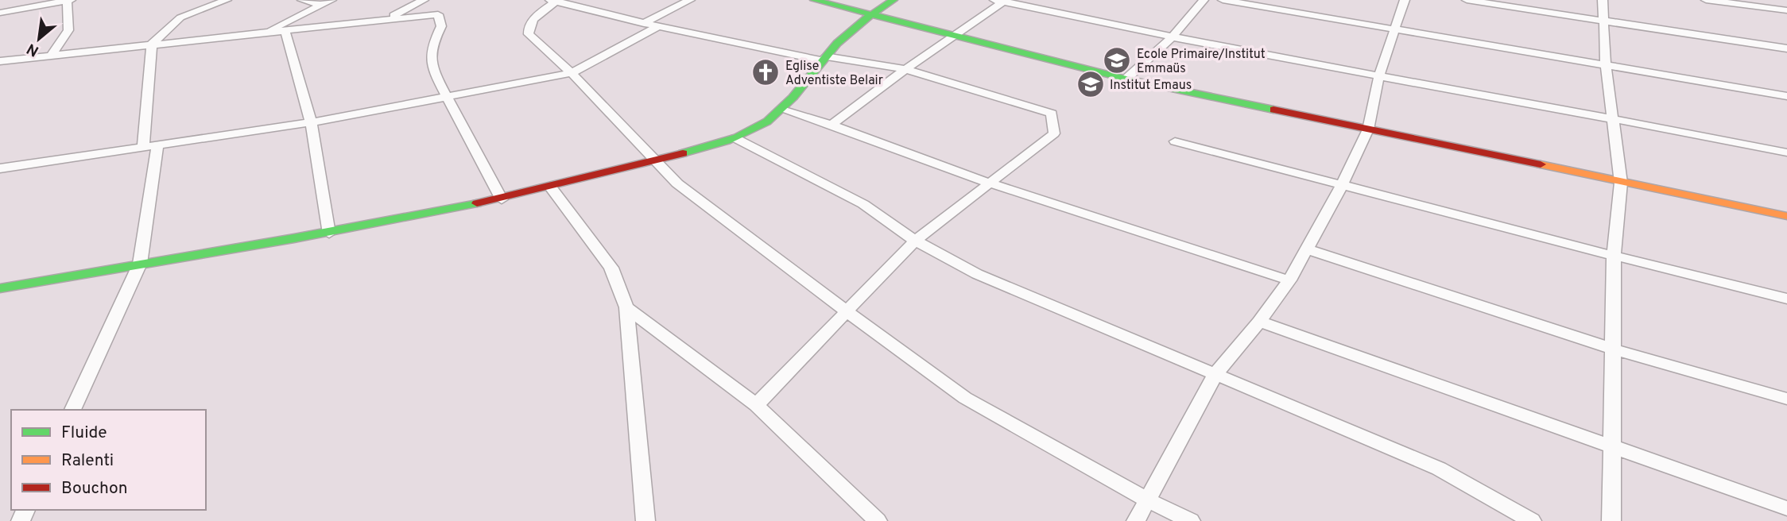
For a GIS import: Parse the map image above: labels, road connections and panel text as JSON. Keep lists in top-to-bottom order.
{
  "places": {
    "school or university": ["Ecole Primaire/Institut Emmaüs", "Institut Emaus"],
    "church": ["Eglise Adventiste Belair"]
  },
  "legend": ["Fluide", "Ralenti", "Bouchon"],
  "north": "bottom left"
}
